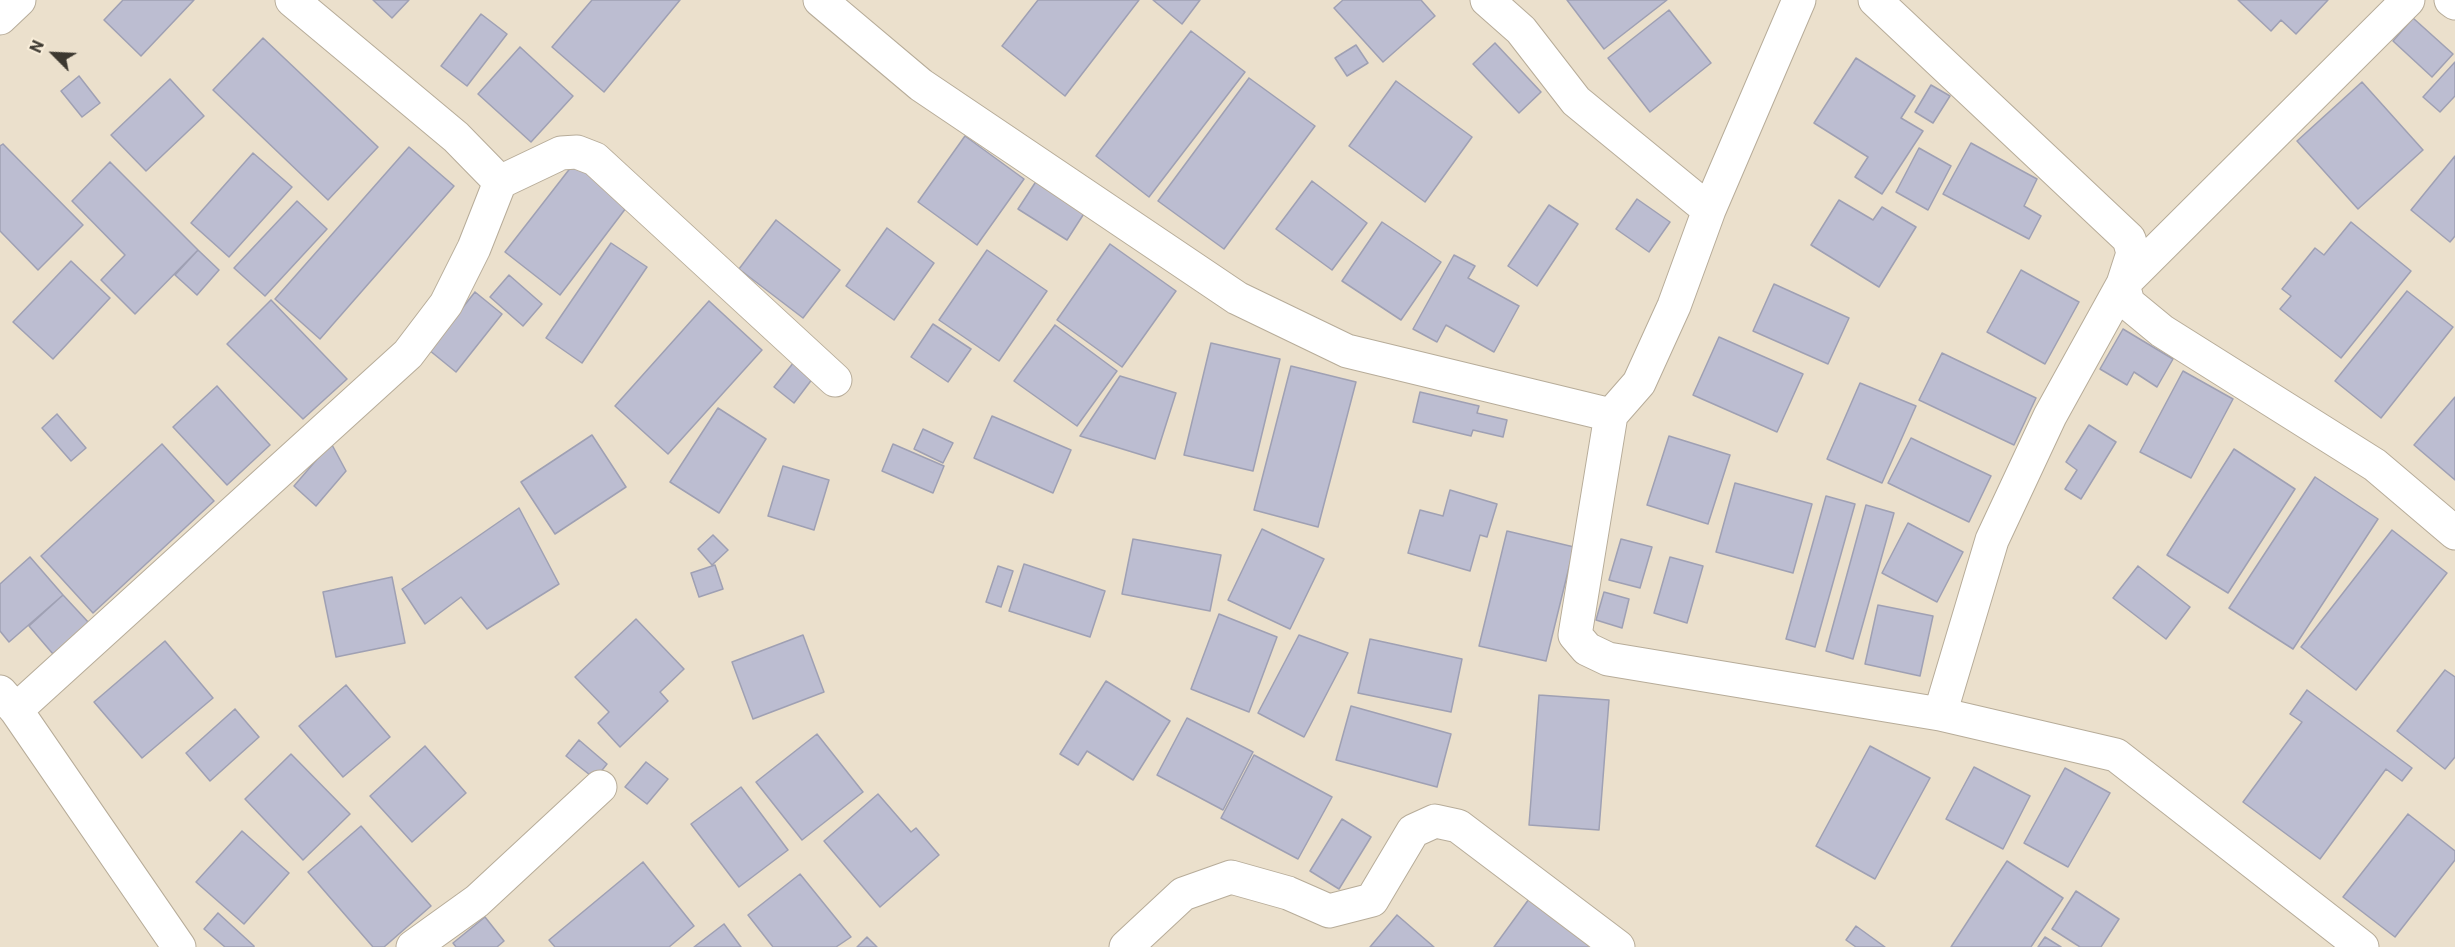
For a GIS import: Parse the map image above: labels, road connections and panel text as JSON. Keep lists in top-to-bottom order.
{
  "north": "top left"
}
